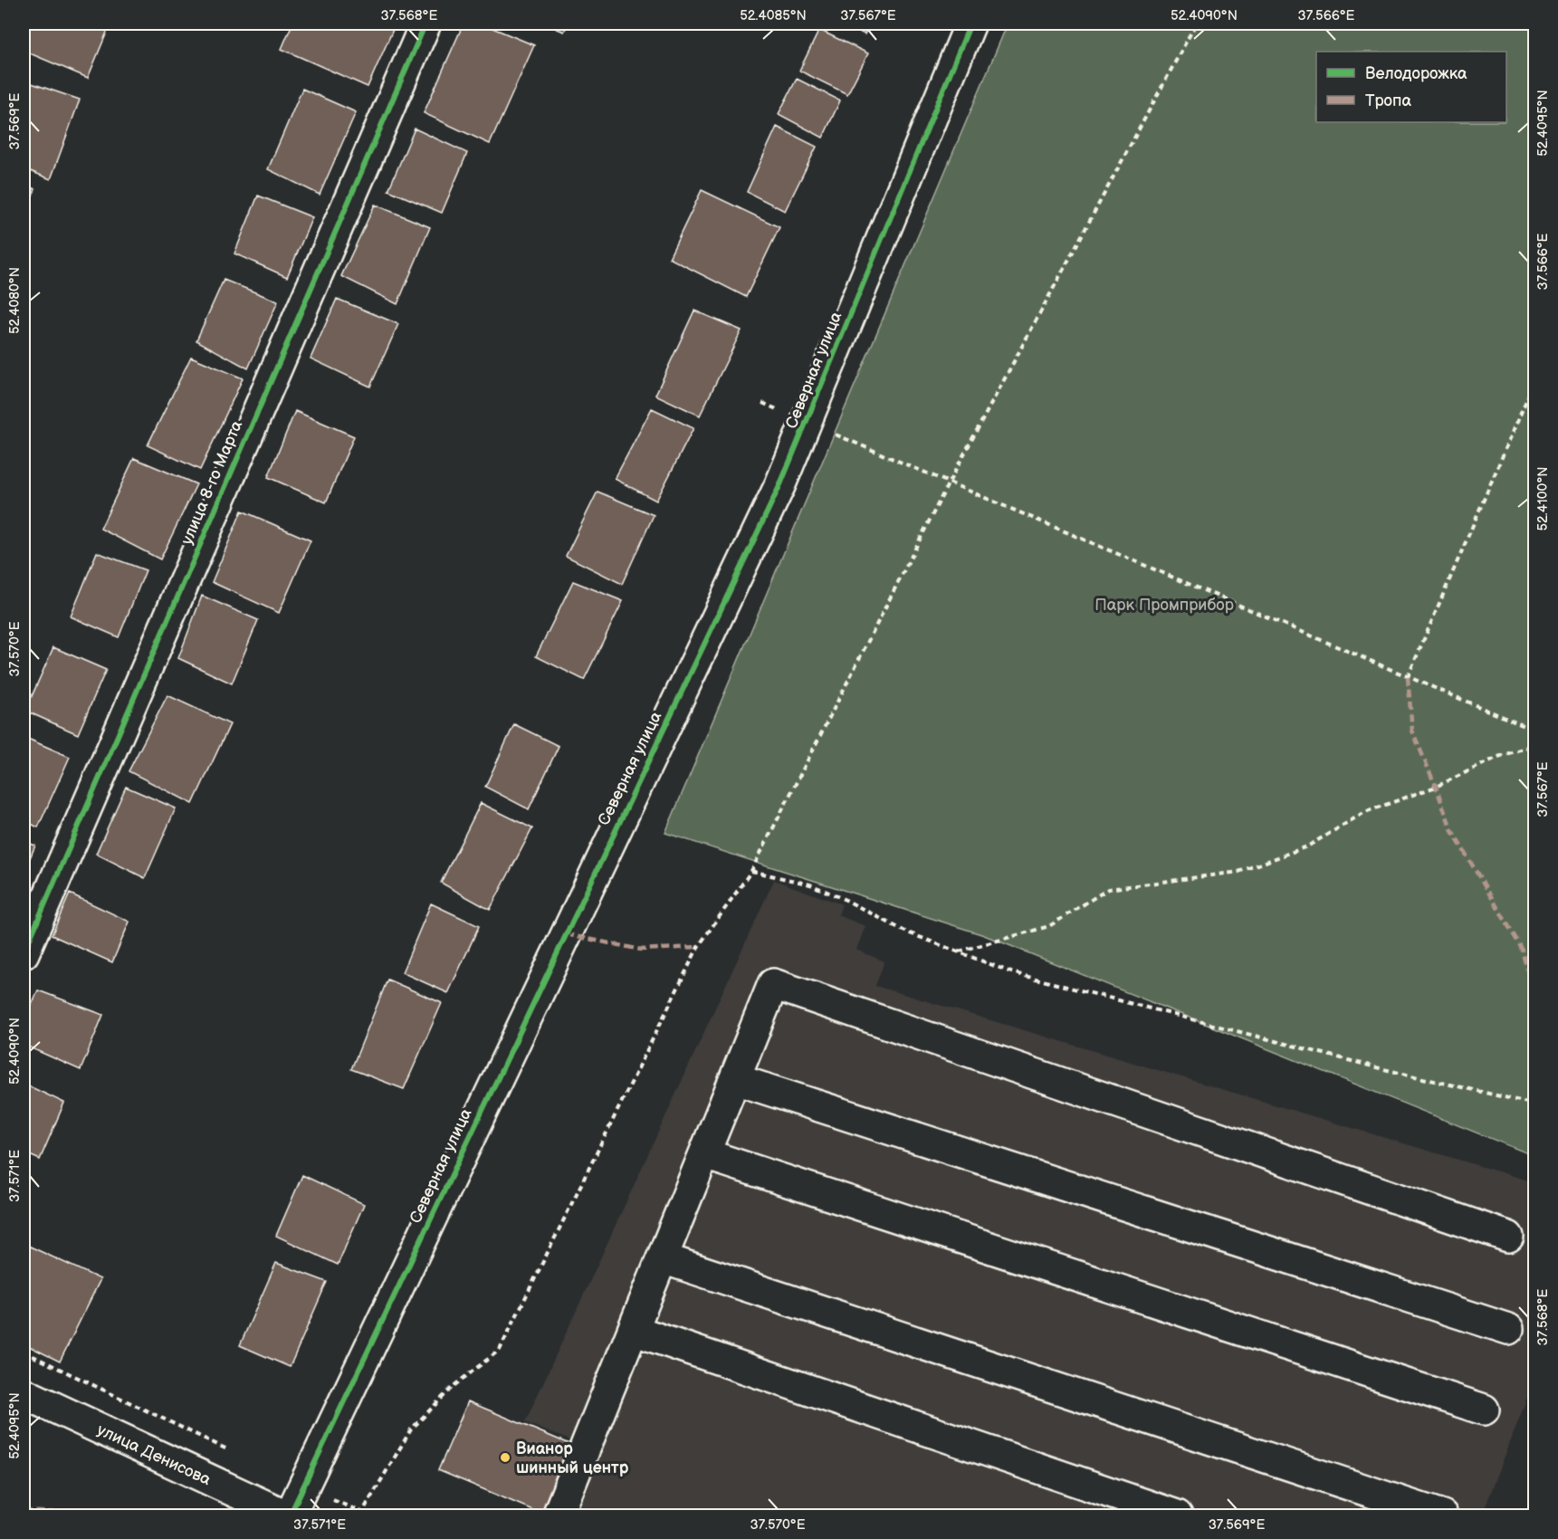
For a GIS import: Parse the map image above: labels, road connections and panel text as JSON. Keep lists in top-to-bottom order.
{
  "streets": {
    "street": ["Северная улица", "улица 8-го Марта", "улица Денисова"]
  },
  "crossings": [
    ["Северная улица", "улица Денисова"]
  ],
  "parks": ["Парк Промприбор"],
  "places": ["Вианор шинный центр"],
  "legend": ["Велодорожка", "Тропа"],
  "coordinates": [
    "37.568°E",
    "52.4085°N",
    "37.567°E",
    "52.4090°N",
    "37.566°E",
    "37.569°E",
    "52.4095°N",
    "52.4080°N",
    "52.4100°N",
    "37.570°E",
    "37.571°E"
  ]
}
